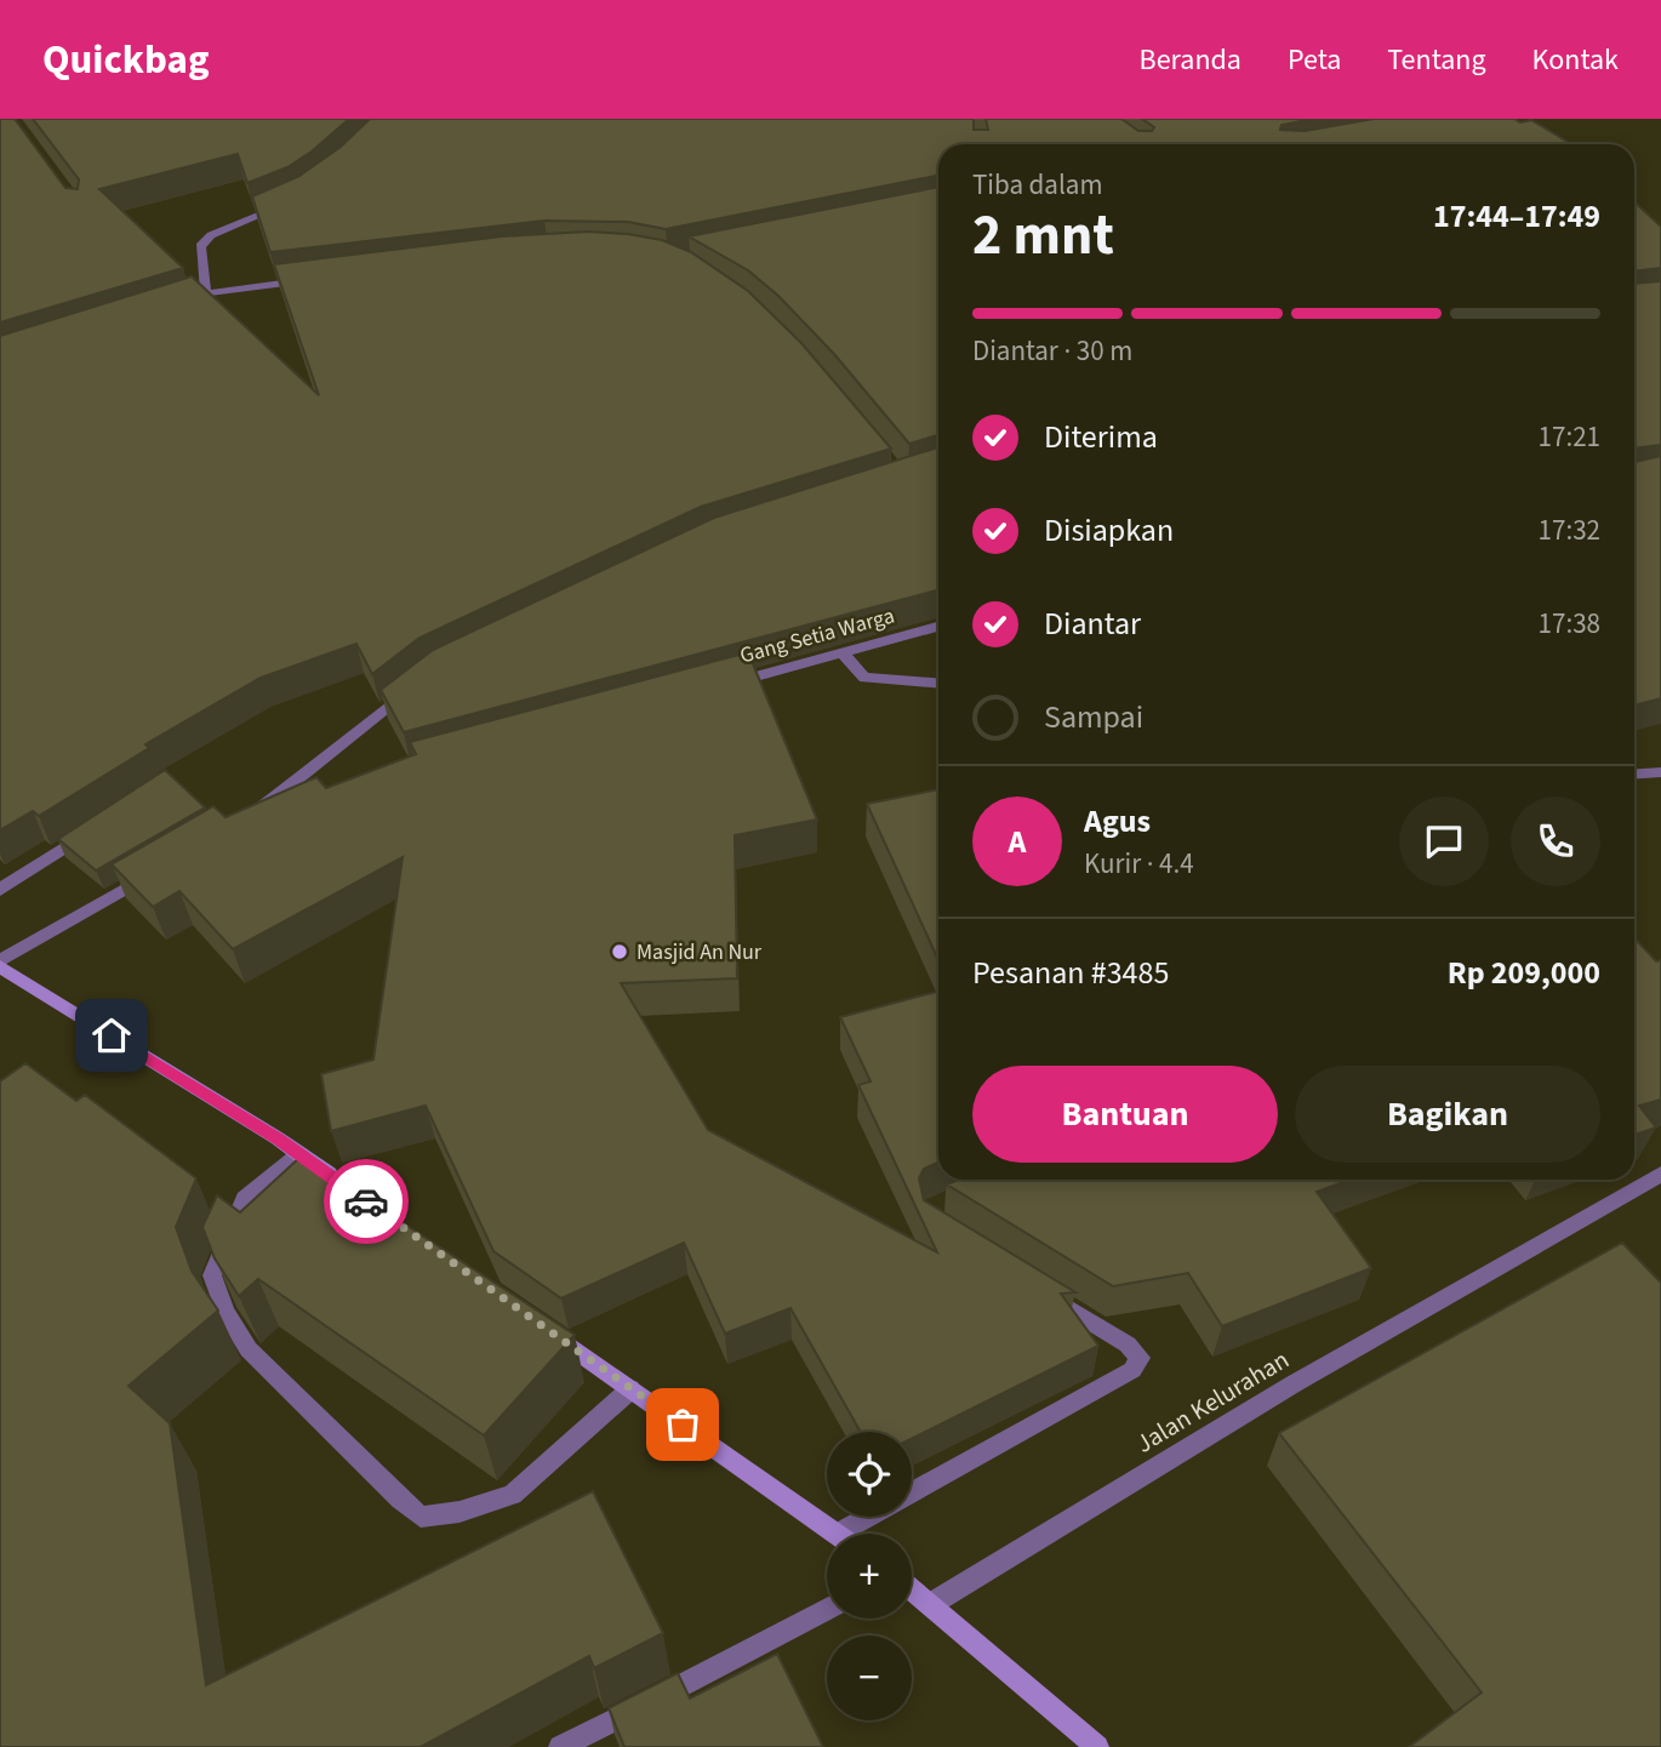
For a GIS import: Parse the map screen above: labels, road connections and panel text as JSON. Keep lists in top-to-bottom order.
{
  "streets": {
    "street": ["Gang Setia Warga", "Jalan Kelurahan"]
  },
  "places": ["Masjid An Nur"],
  "page": {
    "header": "Quickbag",
    "nav": [
      "Beranda",
      "Peta",
      "Tentang",
      "Kontak"
    ],
    "heading": ["2 mnt", "Tiba dalam", "17:44–17:49"],
    "panel": [
      "Agus",
      "Kurir · 4.4",
      "Pesanan #3485",
      "Rp 209,000"
    ],
    "bar": "Diantar · 30 m",
    "list": [
      ["Diterima", "17:21"],
      ["Disiapkan", "17:32"],
      ["Diantar", "17:38"],
      "Sampai"
    ],
    "round": "A",
    "buttons": ["Bantuan", "Bagikan"],
    "map_buttons": ["+", "−"]
  }
}
